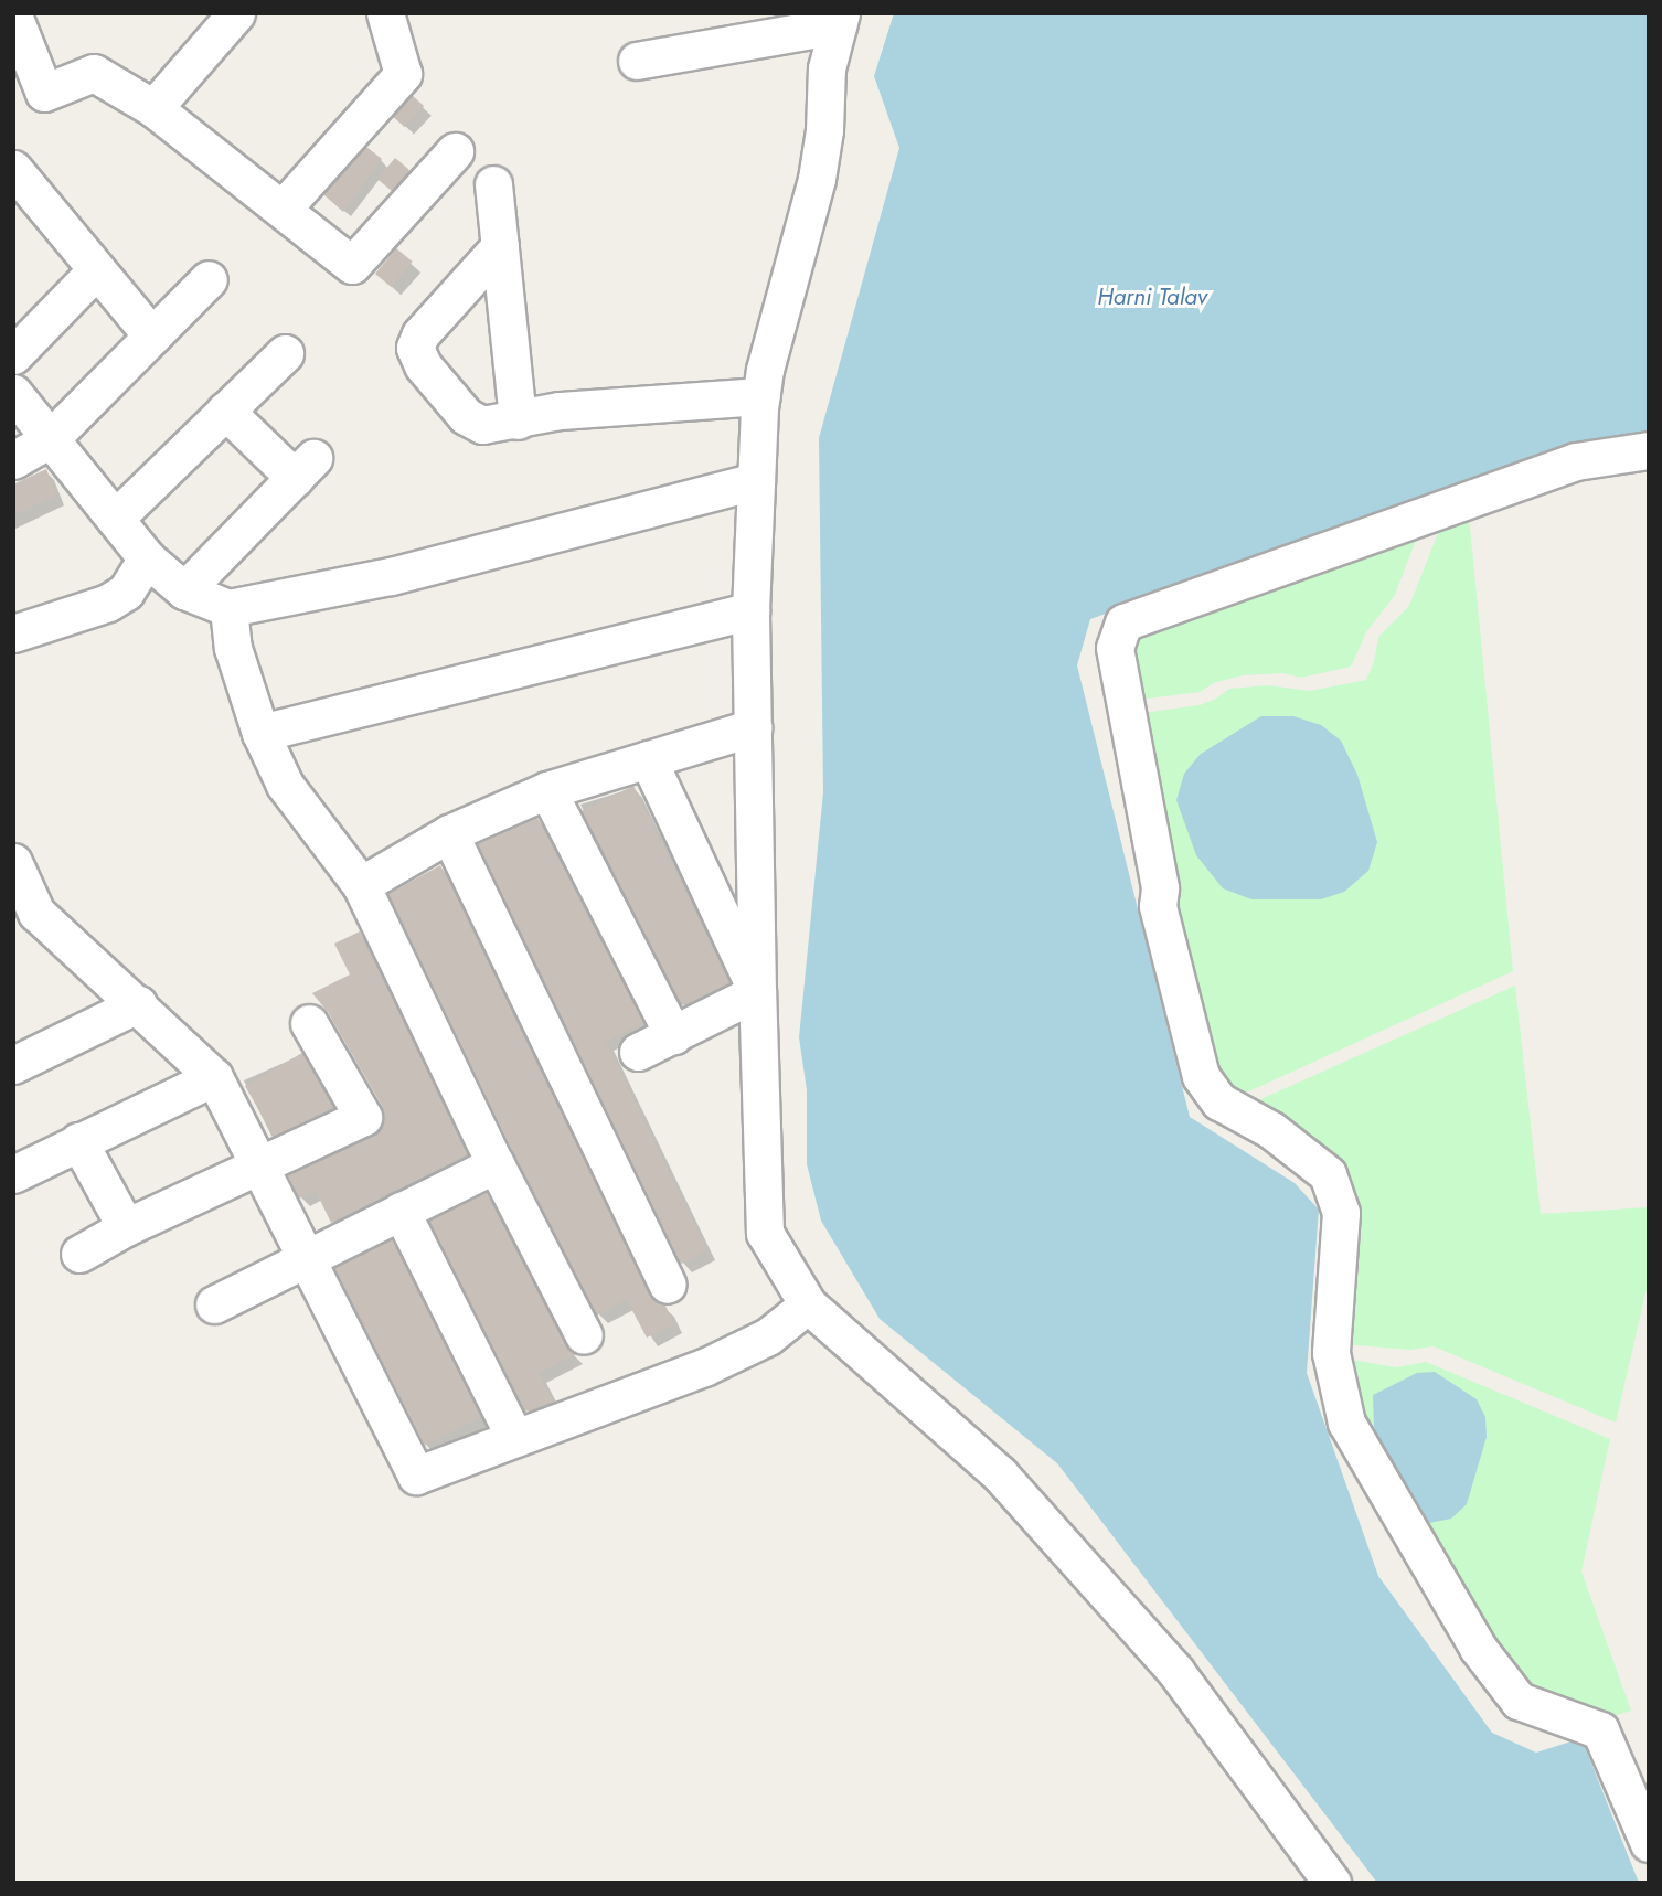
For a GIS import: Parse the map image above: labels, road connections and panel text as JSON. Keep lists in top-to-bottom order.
{
  "water": ["Harni Talav"]
}
